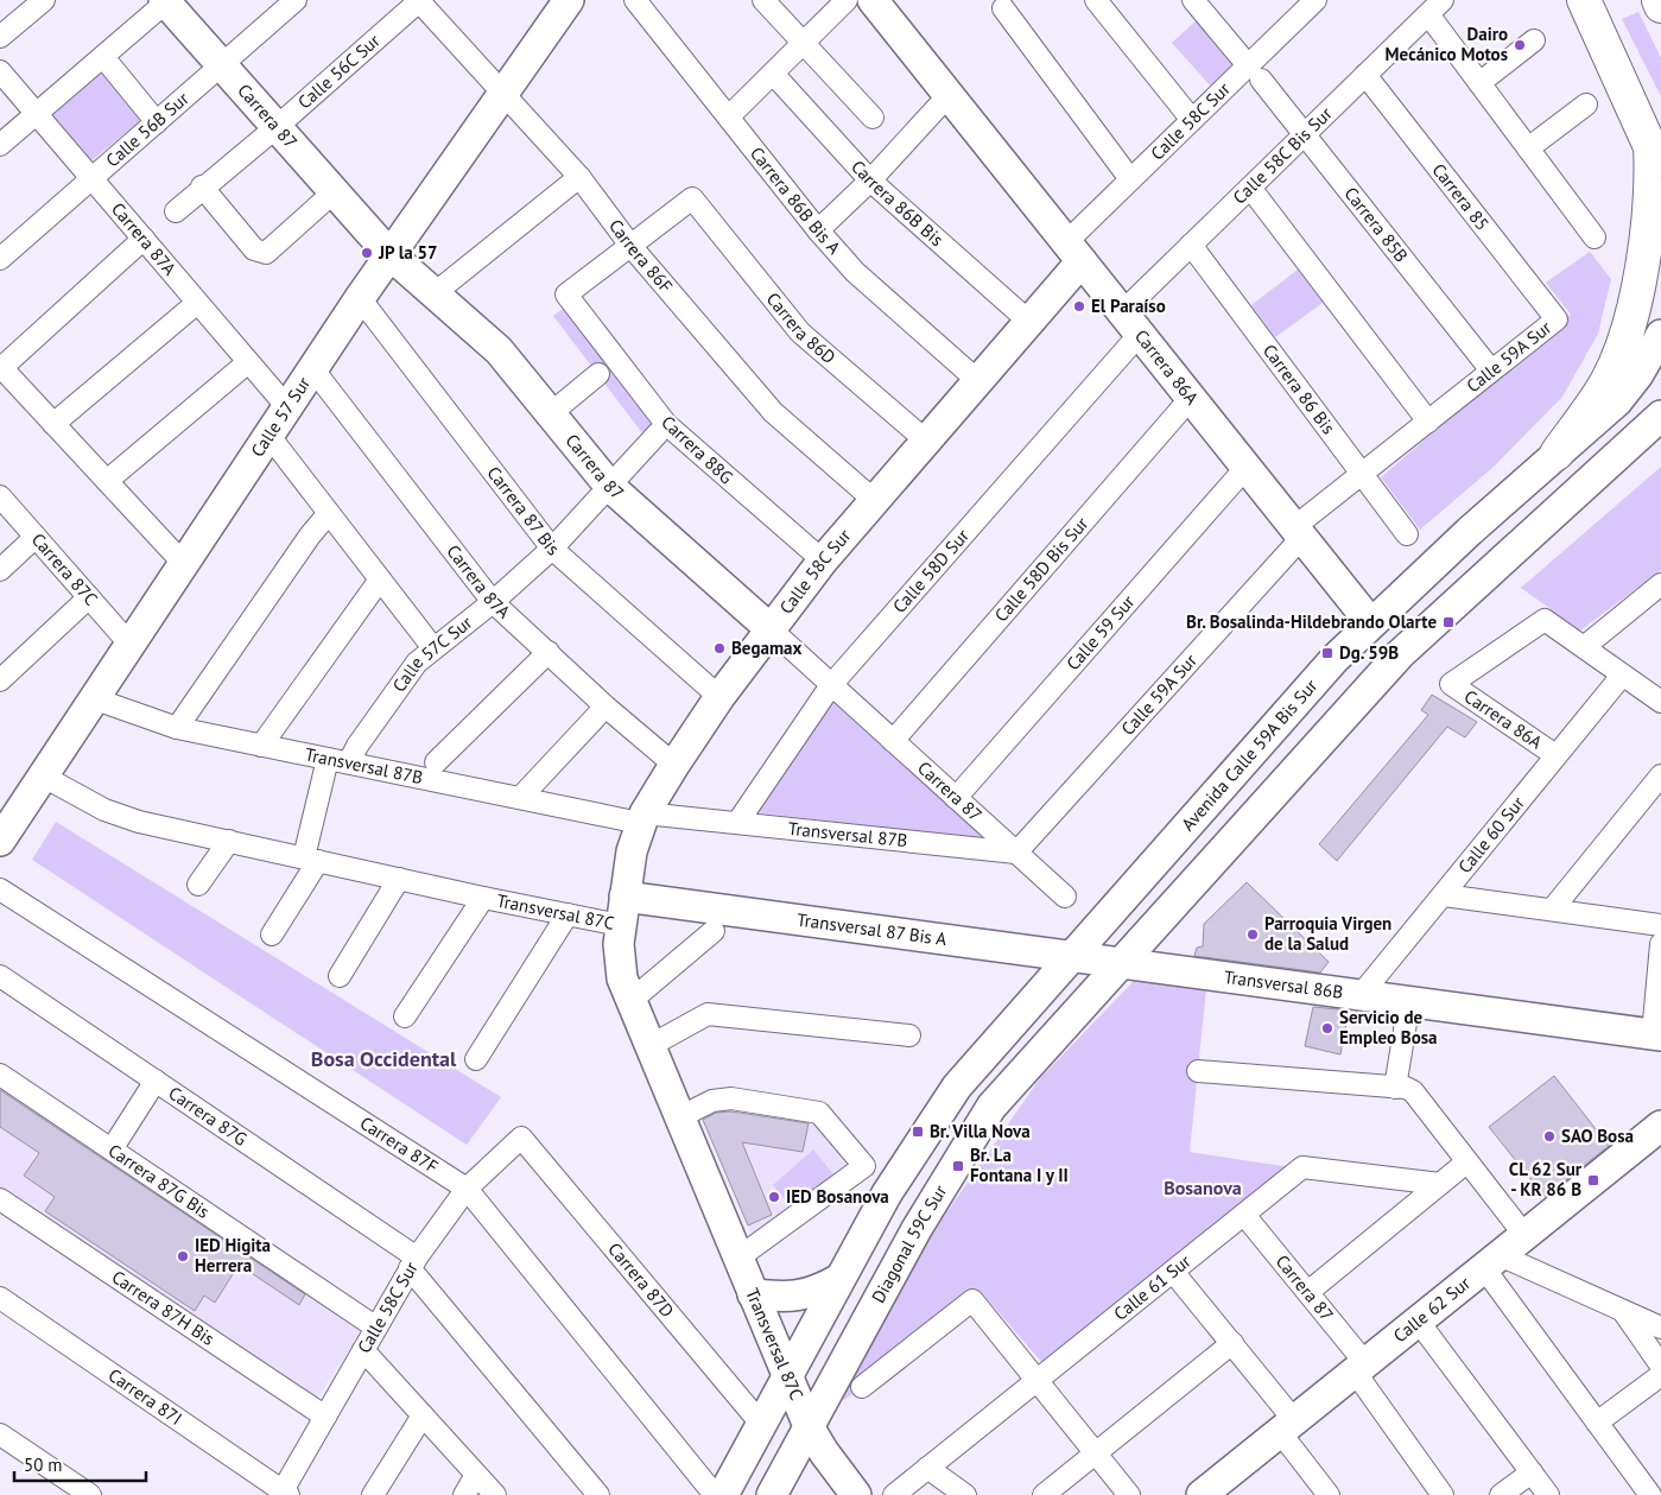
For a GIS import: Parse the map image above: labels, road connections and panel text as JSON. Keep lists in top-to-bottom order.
{
  "streets": {
    "street": [
      "Calle 56C Sur",
      "Carrera 87",
      "Calle 58C Sur",
      "Calle 56B Sur",
      "Calle 58C Bis Sur",
      "Carrera 85",
      "Carrera 86B Bis A",
      "Carrera 86B Bis",
      "Carrera 85B",
      "Carrera 87A",
      "Carrera 86F",
      "Carrera 86D",
      "Calle 59A Sur",
      "Carrera 86A",
      "Carrera 86 Bis",
      "Calle 57 Sur",
      "Carrera 88G",
      "Carrera 87 Bis",
      "Carrera 87C",
      "Calle 58D Bis Sur",
      "Calle 58D Sur",
      "Calle 59 Sur",
      "Calle 57C Sur",
      "Avenida Calle 59A Bis Sur",
      "Transversal 87B",
      "Calle 60 Sur",
      "Transversal 87C",
      "Transversal 87 Bis A",
      "Transversal 86B",
      "Carrera 87G",
      "Carrera 87F",
      "Carrera 87G Bis",
      "Diagonal 59C Sur",
      "Carrera 87D",
      "Calle 61 Sur",
      "Carrera 87H Bis",
      "Calle 62 Sur",
      "Carrera 87I"
    ]
  },
  "crossings": [
    ["Calle 56C Sur", "Carrera 87"],
    ["Calle 56C Sur", "Carrera 86F"],
    ["Carrera 87", "Calle 58C Sur"],
    ["Carrera 87", "Calle 56B Sur"],
    ["Carrera 87", "Calle 59A Sur"],
    ["Carrera 87", "Calle 57 Sur"],
    ["Carrera 87", "Calle 58D Bis Sur"],
    ["Carrera 87", "Calle 58D Sur"],
    ["Carrera 87", "Calle 59 Sur"],
    ["Carrera 87", "Calle 57C Sur"],
    ["Carrera 87", "Transversal 87B"],
    ["Carrera 87", "Calle 61 Sur"],
    ["Carrera 87", "Calle 62 Sur"],
    ["Calle 58C Sur", "Carrera 86B Bis A"],
    ["Calle 58C Sur", "Carrera 86B Bis"],
    ["Calle 58C Sur", "Carrera 85B"],
    ["Calle 58C Sur", "Carrera 87A"],
    ["Calle 58C Sur", "Carrera 86F"],
    ["Calle 58C Sur", "Carrera 86D"],
    ["Calle 58C Sur", "Carrera 86A"],
    ["Calle 58C Sur", "Carrera 88G"],
    ["Calle 58C Sur", "Carrera 87 Bis"],
    ["Calle 58C Sur", "Transversal 87B"],
    ["Calle 58C Sur", "Transversal 87C"],
    ["Calle 58C Sur", "Transversal 87 Bis A"],
    ["Calle 58C Sur", "Carrera 87G"],
    ["Calle 58C Sur", "Carrera 87F"],
    ["Calle 58C Sur", "Carrera 87G Bis"],
    ["Calle 58C Sur", "Carrera 87D"],
    ["Calle 58C Sur", "Carrera 87H Bis"],
    ["Calle 58C Sur", "Carrera 87I"],
    ["Calle 56B Sur", "Carrera 87A"],
    ["Calle 58C Bis Sur", "Carrera 85"],
    ["Calle 58C Bis Sur", "Carrera 85B"],
    ["Calle 58C Bis Sur", "Carrera 86A"],
    ["Calle 58C Bis Sur", "Carrera 86 Bis"],
    ["Calle 58C Bis Sur", "Calle 58D Sur"],
    ["Carrera 85", "Calle 59A Sur"],
    ["Carrera 85B", "Calle 59A Sur"],
    ["Carrera 87A", "Calle 57 Sur"],
    ["Carrera 87A", "Calle 57C Sur"],
    ["Carrera 86F", "Carrera 86D"],
    ["Carrera 86F", "Calle 57 Sur"],
    ["Carrera 86F", "Carrera 88G"],
    ["Carrera 86D", "Carrera 88G"],
    ["Calle 59A Sur", "Carrera 86A"],
    ["Calle 59A Sur", "Carrera 86 Bis"],
    ["Calle 59A Sur", "Transversal 87B"],
    ["Carrera 86A", "Calle 58D Bis Sur"],
    ["Carrera 86A", "Calle 58D Sur"],
    ["Carrera 86A", "Calle 59 Sur"],
    ["Carrera 86A", "Avenida Calle 59A Bis Sur"],
    ["Carrera 86A", "Calle 60 Sur"],
    ["Calle 57 Sur", "Carrera 87 Bis"],
    ["Calle 57 Sur", "Carrera 87C"],
    ["Calle 57 Sur", "Transversal 87B"],
    ["Calle 57 Sur", "Transversal 87C"],
    ["Carrera 87 Bis", "Calle 57C Sur"],
    ["Calle 58D Sur", "Transversal 87B"],
    ["Calle 57C Sur", "Transversal 87B"],
    ["Avenida Calle 59A Bis Sur", "Transversal 87 Bis A"],
    ["Calle 60 Sur", "Transversal 86B"],
    ["Transversal 87C", "Transversal 87 Bis A"],
    ["Transversal 87C", "Diagonal 59C Sur"],
    ["Transversal 87 Bis A", "Transversal 86B"],
    ["Transversal 87 Bis A", "Diagonal 59C Sur"],
    ["Transversal 86B", "Diagonal 59C Sur"]
  ],
  "districts": ["Bosa Occidental", "Bosanova"],
  "places": {
    "other": [
      "Dairo Mecánico Motos",
      "JP la 57",
      "El Paraíso",
      "Begamax",
      "Parroquia Virgen de la Salud",
      "Servicio de Empleo Bosa",
      "SAO Bosa",
      "IED Bosanova",
      "IED Higita Herrera"
    ],
    "transit": [
      "Br. Bosalinda-Hildebrando Olarte",
      "Dg. 59B",
      "Br. Villa Nova",
      "Br. La Fontana I y II",
      "CL 62 Sur - KR 86 B"
    ]
  },
  "scale_bar": "50 m"
}
